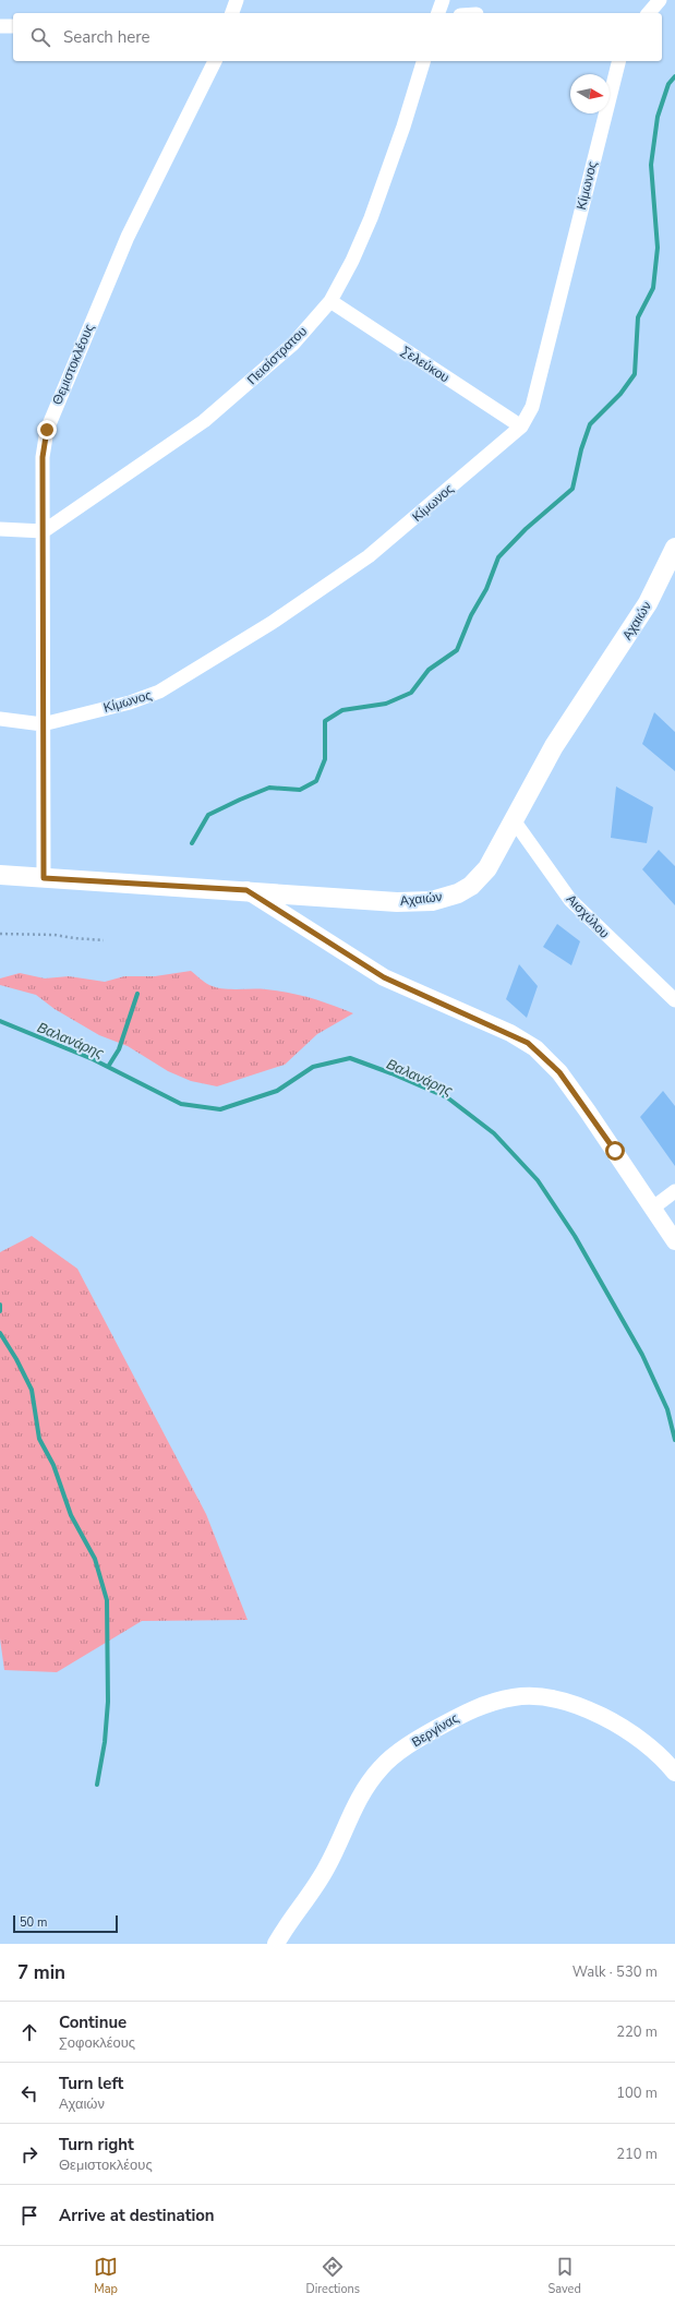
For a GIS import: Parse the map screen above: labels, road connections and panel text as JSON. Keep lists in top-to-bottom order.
{
  "streets": {
    "main road": ["Αχαιών"],
    "street": [
      "Κίμωνος",
      "Πεισίστρατου",
      "Θεμιστοκλέους",
      "Σελεύκου",
      "Αισχύλου",
      "Βεργίνας"
    ]
  },
  "crossings": [
    ["Κίμωνος", "Θεμιστοκλέους"],
    ["Κίμωνος", "Σελεύκου"],
    ["Πεισίστρατου", "Θεμιστοκλέους"],
    ["Πεισίστρατου", "Σελεύκου"],
    ["Θεμιστοκλέους", "Αχαιών"],
    ["Αχαιών", "Αισχύλου"]
  ],
  "water": ["Βαλανάρης"],
  "scale_bar": "50 m",
  "north": "right",
  "page": {
    "search": "Search here",
    "scale": "50 m",
    "heading": ["7 min", "Walk · 530 m"],
    "list": [
      ["Continue", "Σοφοκλέους", "220 m"],
      ["Turn left", "Αχαιών", "100 m"],
      ["Turn right", "Θεμιστοκλέους", "210 m"],
      "Arrive at destination"
    ],
    "nav": ["Map", "Directions", "Saved"]
  }
}
